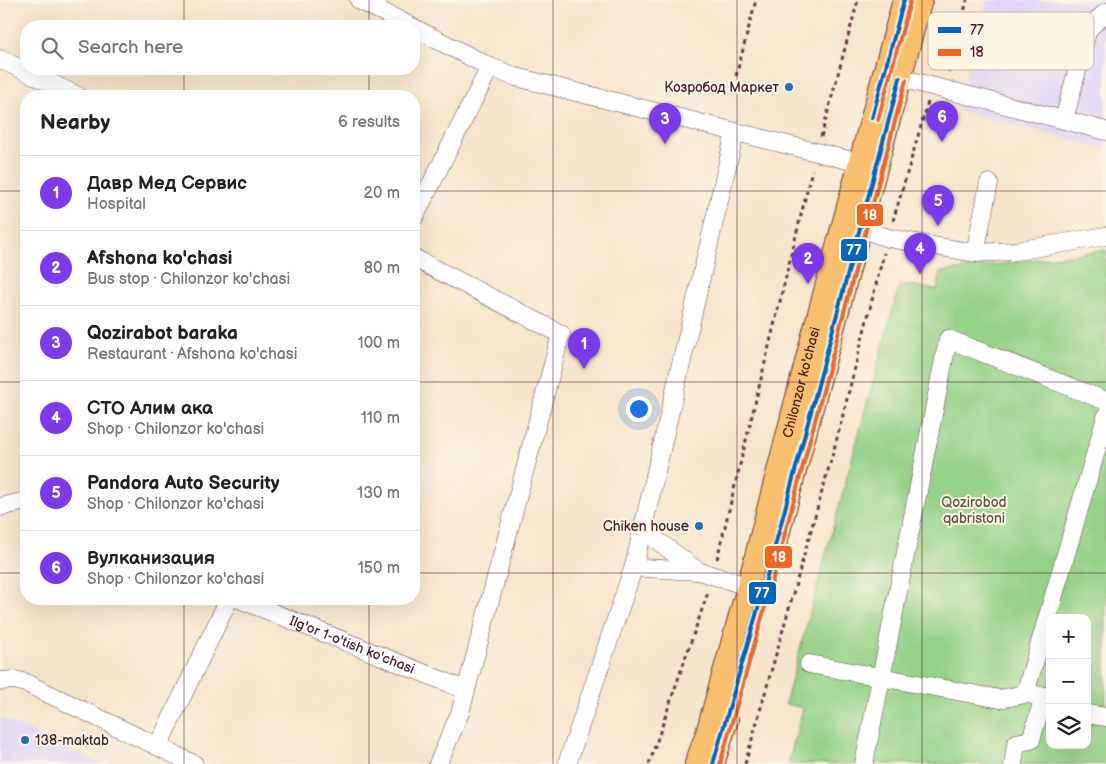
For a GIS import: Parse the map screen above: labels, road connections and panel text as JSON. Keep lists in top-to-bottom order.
{
  "streets": {
    "main road": ["Chilonzor ko'chasi"],
    "street": ["Ilg'or 1-o'tish ko'chasi"]
  },
  "parks": ["Qozirobod qabristoni"],
  "places": ["Козробод Маркет", "Chiken house", "138-maktab"],
  "lines": ["transit line 77", "transit line 18"],
  "legend": ["77", "18"],
  "page": {
    "search": "Search here",
    "heading": ["Nearby", "6 results"],
    "pins": [
      "6",
      "3",
      "5",
      "4",
      "2",
      "1"
    ],
    "list": [
      {
        "mark": "1",
        "name": "Давр Мед Сервис",
        "note": "Hospital",
        "value": "20 m"
      },
      {
        "mark": "2",
        "name": "Afshona ko'chasi",
        "note": "Bus stop · Chilonzor ko'chasi",
        "value": "80 m"
      },
      {
        "mark": "3",
        "name": "Qozirabot baraka",
        "note": "Restaurant · Afshona ko'chasi",
        "value": "100 m"
      },
      {
        "mark": "4",
        "name": "СТО Алим ака",
        "note": "Shop · Chilonzor ko'chasi",
        "value": "110 m"
      },
      {
        "mark": "5",
        "name": "Pandora Auto Security",
        "note": "Shop · Chilonzor ko'chasi",
        "value": "130 m"
      },
      {
        "mark": "6",
        "name": "Вулканизация",
        "note": "Shop · Chilonzor ko'chasi",
        "value": "150 m"
      }
    ],
    "map_buttons": ["+", "−"]
  }
}
